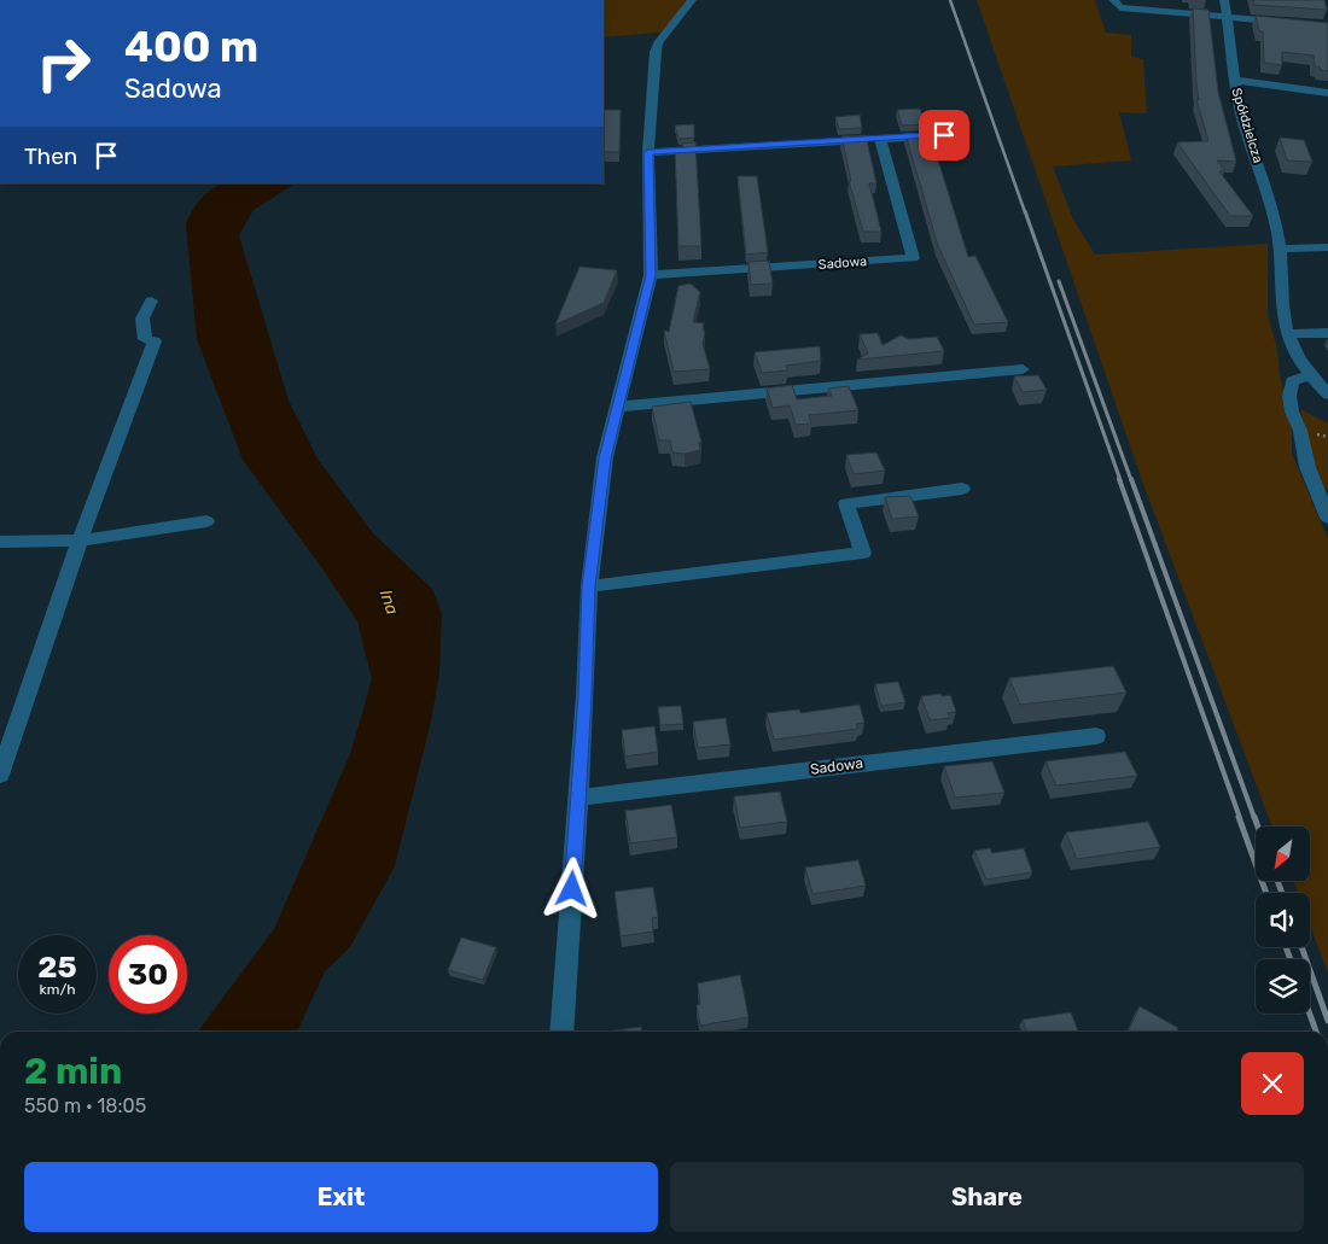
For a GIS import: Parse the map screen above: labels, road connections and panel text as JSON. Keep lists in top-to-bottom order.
{
  "streets": {
    "street": ["Spółdzielcza", "Sadowa"]
  },
  "water": ["Ina"],
  "north": "bottom left",
  "page": {
    "turn": ["400 m", "Sadowa"],
    "then": "Then",
    "speed": "25 km/h",
    "limit": "30",
    "heading": ["2 min", "550 m · 18:05"],
    "buttons": ["Exit", "Share"]
  }
}
